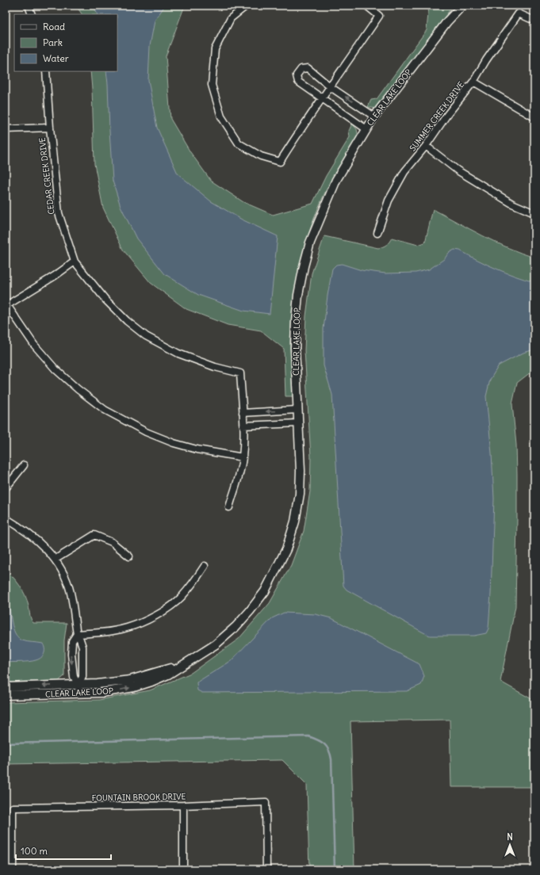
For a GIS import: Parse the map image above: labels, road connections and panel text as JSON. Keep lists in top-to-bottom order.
{
  "streets": {
    "street": [
      "CLEAR LAKE LOOP",
      "SUMMER CREEK DRIVE",
      "CEDAR CREEK DRIVE",
      "FOUNTAIN BROOK DRIVE"
    ]
  },
  "legend": ["Road", "Park", "Water"],
  "scale_bar": "100 m",
  "north": "top"
}
